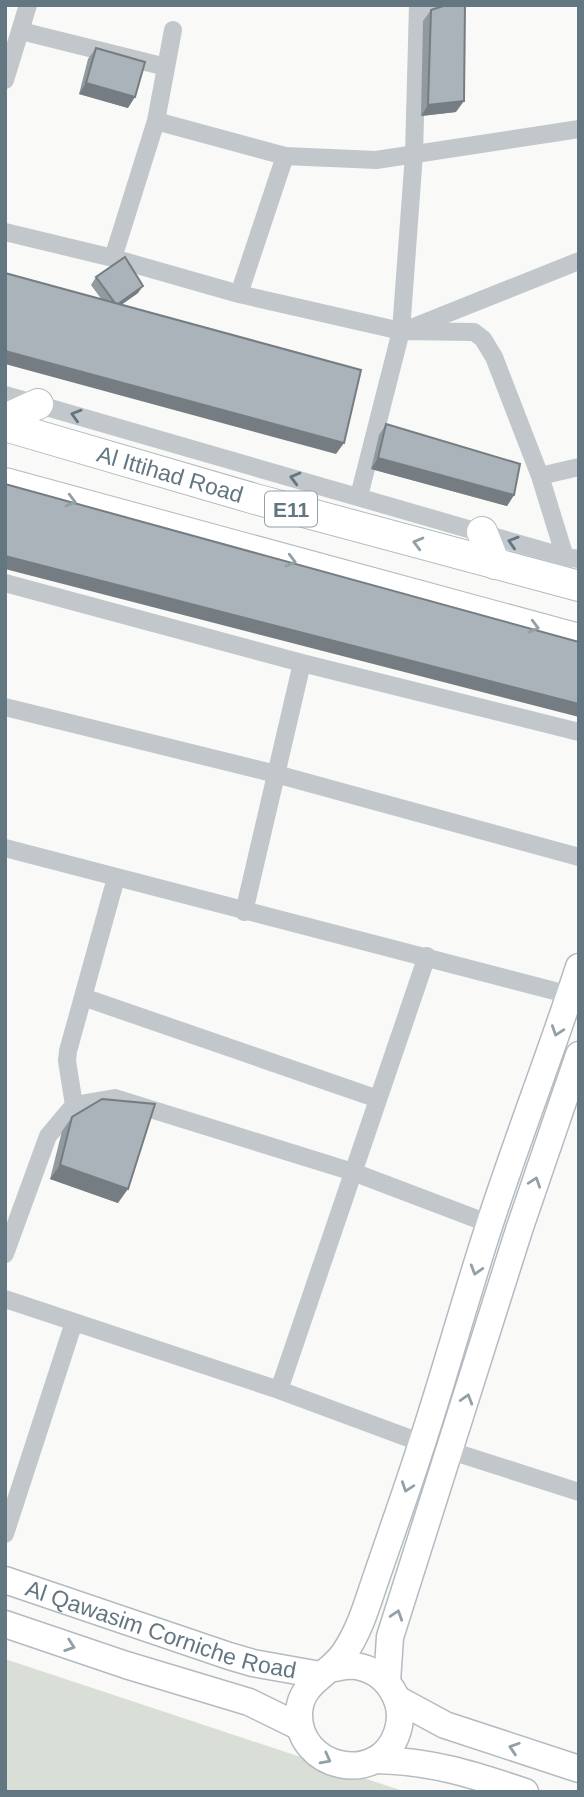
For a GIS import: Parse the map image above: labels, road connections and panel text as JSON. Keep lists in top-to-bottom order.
{
  "streets": {
    "main road": ["Al Ittihad Road", "E11"],
    "street": ["Al Qawasim Corniche Road"]
  }
}
